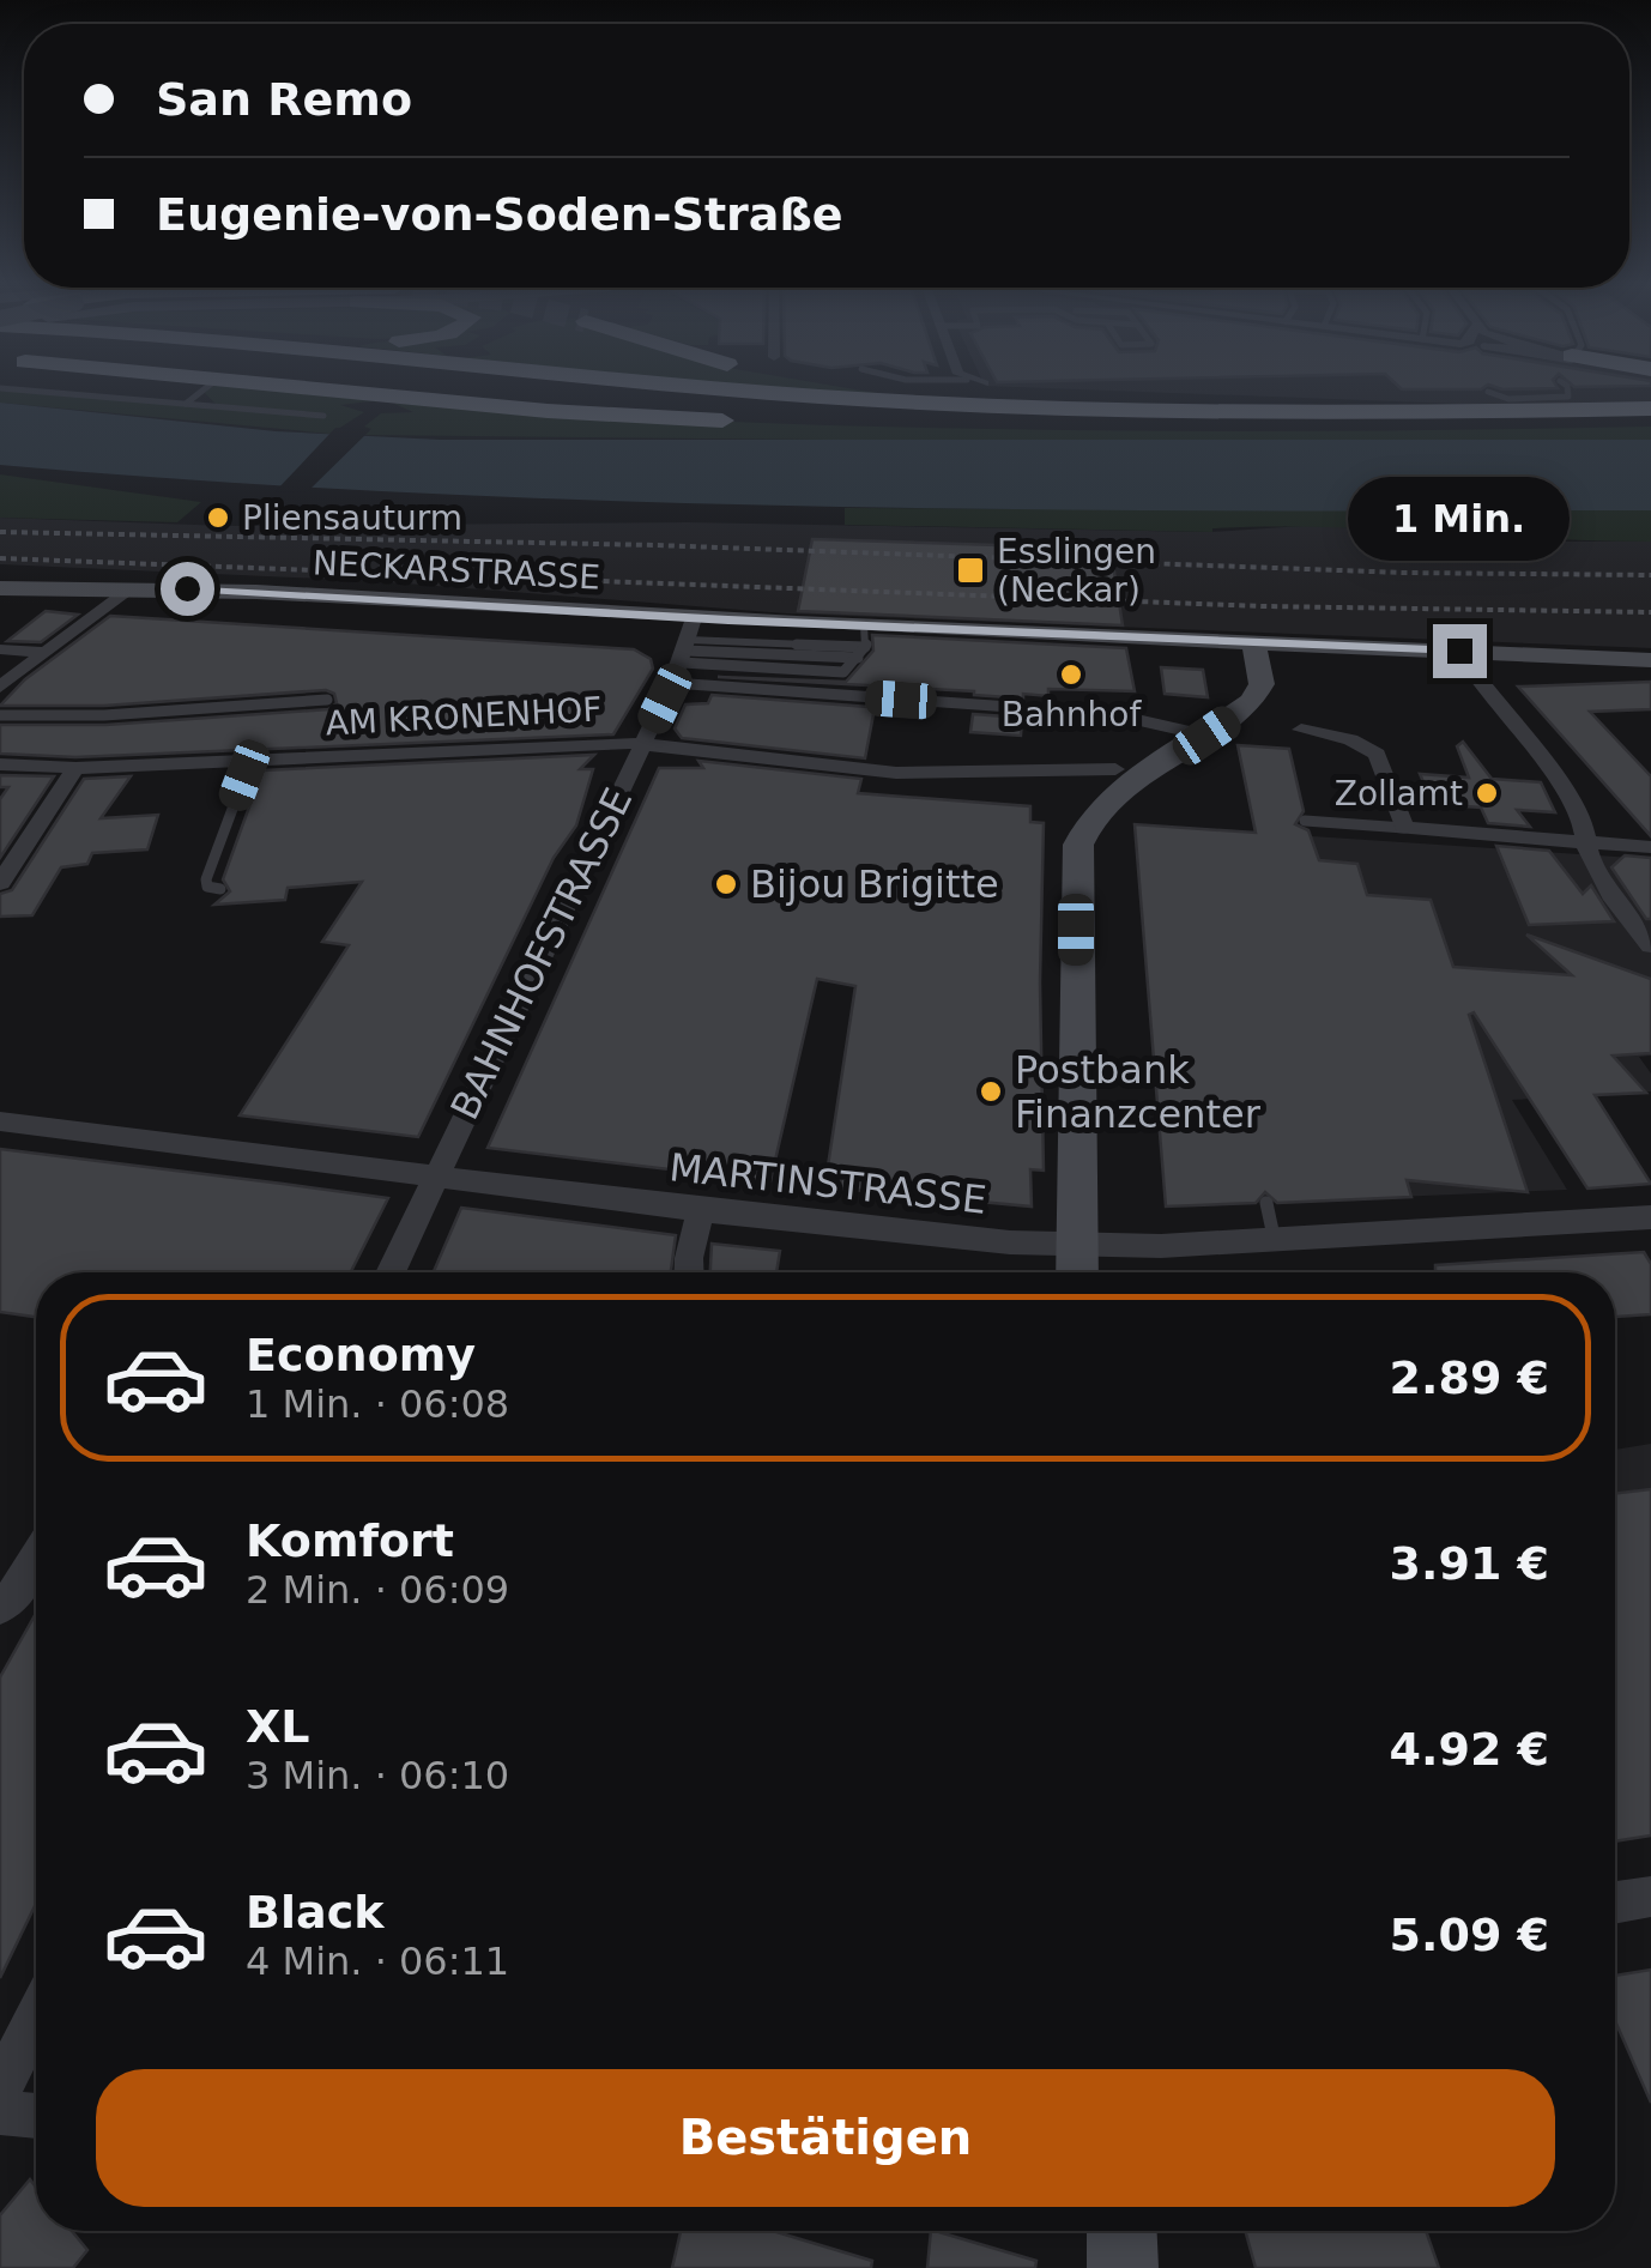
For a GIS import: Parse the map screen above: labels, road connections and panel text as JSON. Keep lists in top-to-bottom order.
{
  "streets": {
    "main road": ["NECKARSTRASSE"],
    "street": ["AM KRONENHOF", "BAHNHOFSTRASSE", "MARTINSTRASSE"]
  },
  "crossings": [
    ["NECKARSTRASSE", "BAHNHOFSTRASSE"],
    ["AM KRONENHOF", "BAHNHOFSTRASSE"],
    ["BAHNHOFSTRASSE", "MARTINSTRASSE"]
  ],
  "places": {
    "other": [
      "Pliensauturm",
      "Bahnhof",
      "Zollamt",
      "Bijou Brigitte",
      "Postbank Finanzcenter"
    ],
    "transit": ["Esslingen (Neckar)"]
  },
  "page": {
    "banner": ["San Remo", "Eugenie-von-Soden-Straße"],
    "bubble": "1 Min.",
    "list": [
      {
        "name": "Economy",
        "note": "1 Min. · 06:08",
        "value": "2.89 €"
      },
      {
        "name": "Komfort",
        "note": "2 Min. · 06:09",
        "value": "3.91 €"
      },
      {
        "name": "XL",
        "note": "3 Min. · 06:10",
        "value": "4.92 €"
      },
      {
        "name": "Black",
        "note": "4 Min. · 06:11",
        "value": "5.09 €"
      }
    ],
    "buttons": "Bestätigen"
  }
}
